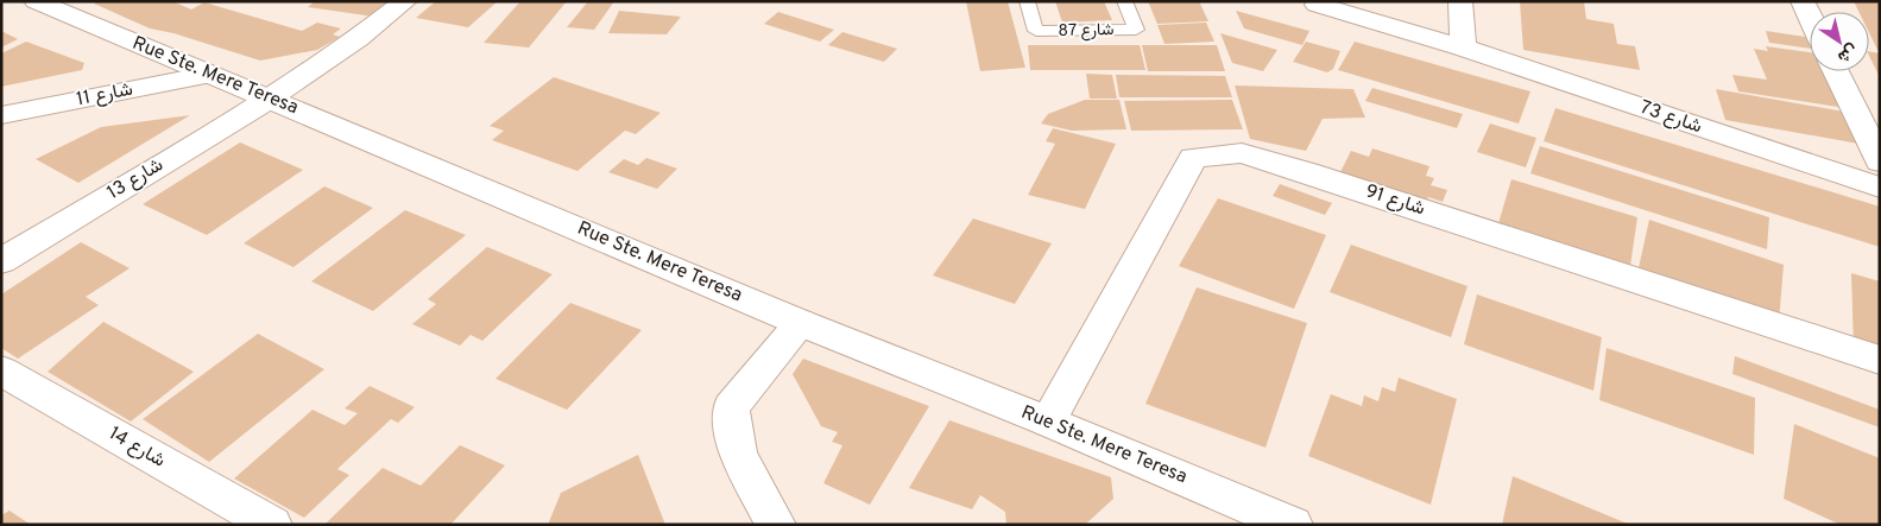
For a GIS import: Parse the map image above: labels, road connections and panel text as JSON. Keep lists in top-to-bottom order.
{
  "streets": {
    "street": [
      "Rue Ste. Mere Teresa",
      "شارع 11",
      "شارع 73",
      "شارع 13",
      "شارع 91",
      "شارع 14"
    ],
    "lane": ["شارع 87"]
  },
  "crossings": [
    ["Rue Ste. Mere Teresa", "شارع 11"],
    ["Rue Ste. Mere Teresa", "شارع 13"],
    ["Rue Ste. Mere Teresa", "شارع 91"]
  ],
  "north": "bottom right"
}
